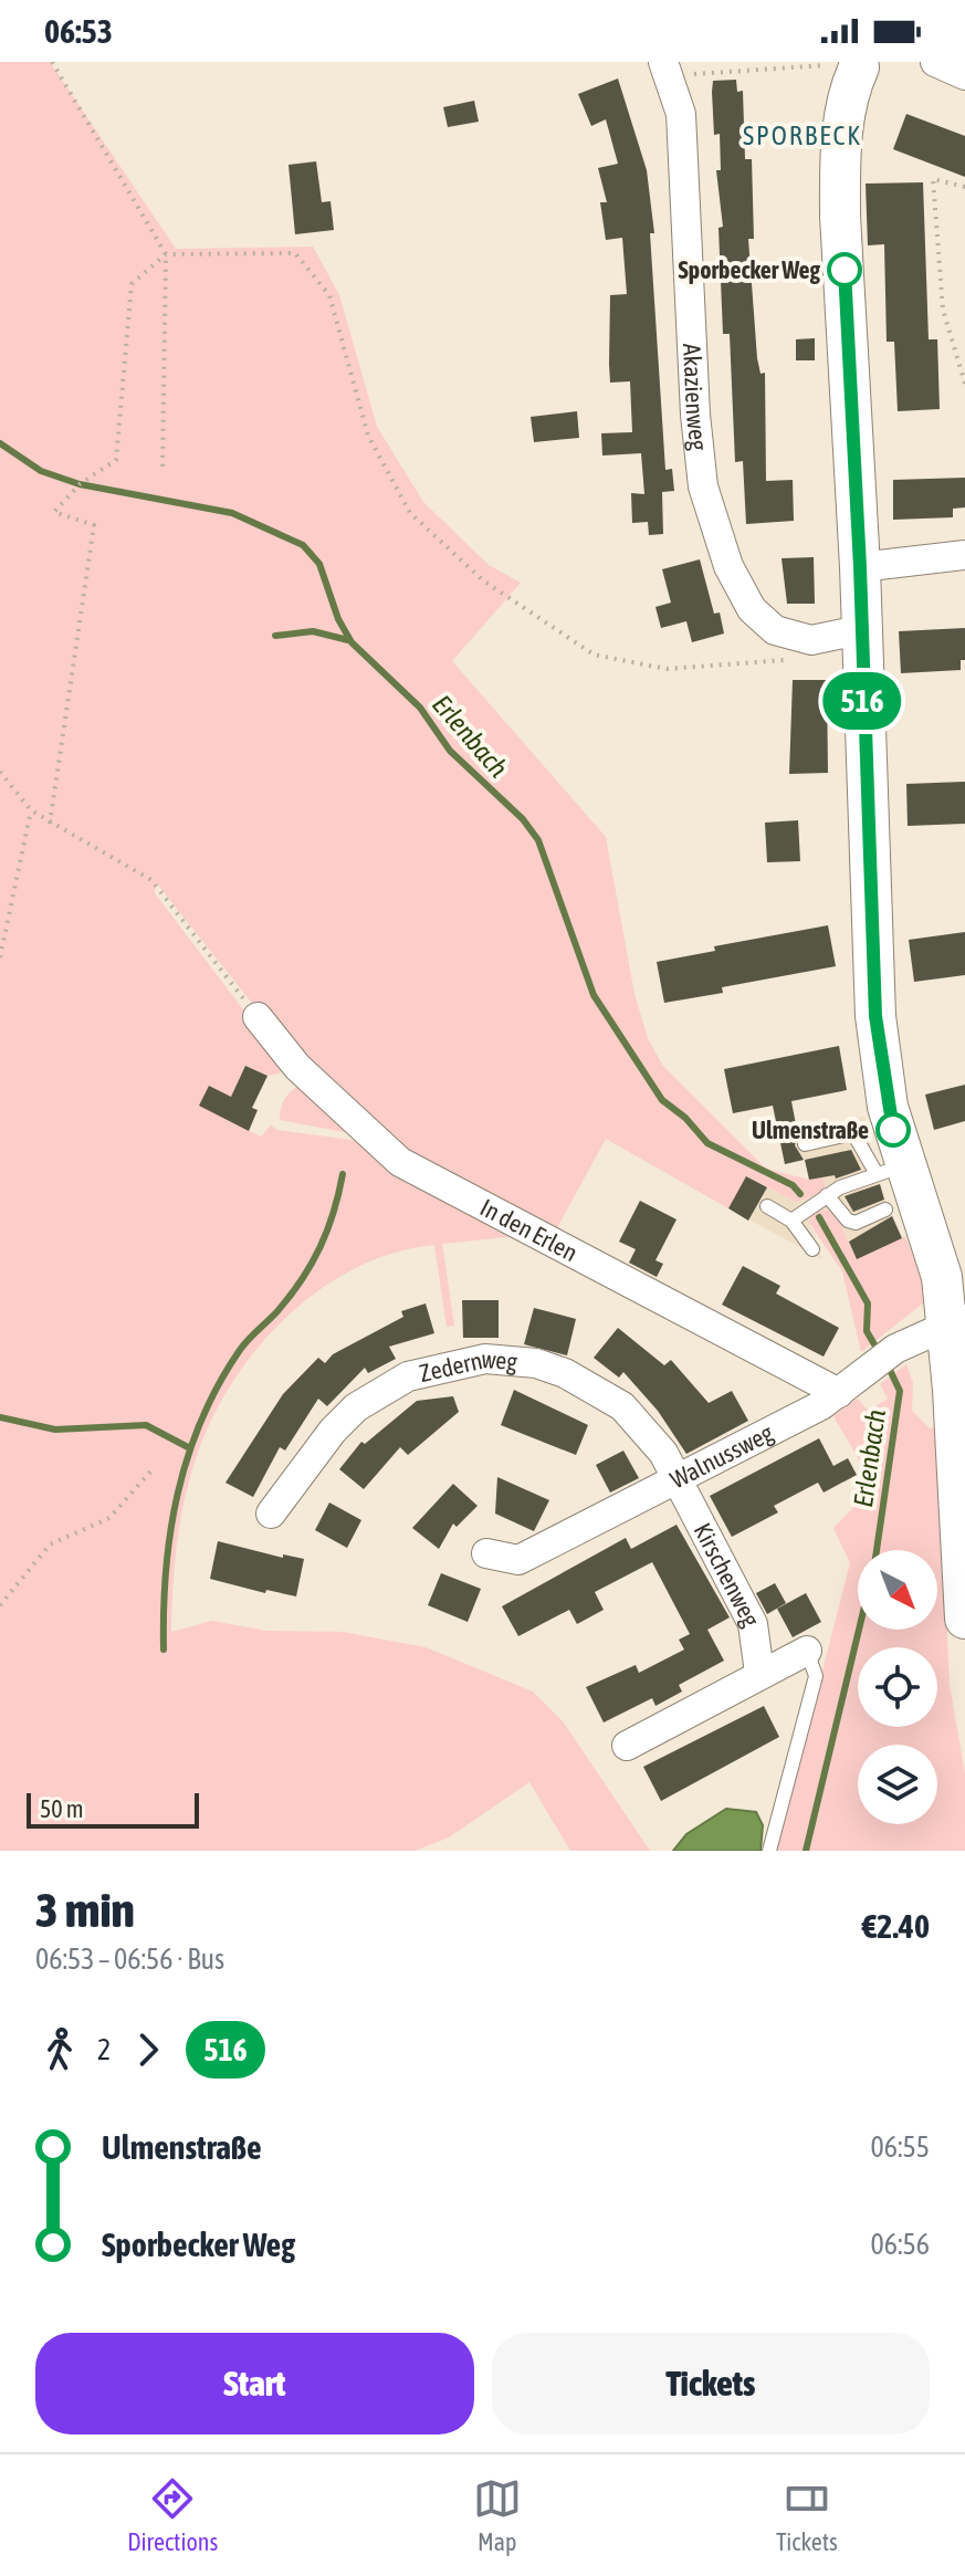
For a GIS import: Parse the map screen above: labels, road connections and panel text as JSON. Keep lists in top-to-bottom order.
{
  "streets": {
    "street": [
      "Akazienweg",
      "In den Erlen",
      "Zedernweg",
      "Walnussweg",
      "Kirschenweg"
    ]
  },
  "crossings": [
    ["In den Erlen", "Walnussweg"],
    ["Zedernweg", "Walnussweg"],
    ["Zedernweg", "Kirschenweg"],
    ["Walnussweg", "Kirschenweg"]
  ],
  "districts": ["SPORBECK"],
  "water": ["Erlenbach"],
  "places": ["Sporbecker Weg", "Ulmenstraße"],
  "lines": ["bus line 516"],
  "scale_bar": "50 m",
  "north": "bottom right",
  "page": {
    "status": "06:53",
    "on_map": "516",
    "scale": "50 m",
    "heading": ["3 min", "06:53 – 06:56 · Bus", "€2.40"],
    "legs": ["2", "516"],
    "list": [
      {
        "name": "Ulmenstraße",
        "value": "06:55"
      },
      {
        "name": "Sporbecker Weg",
        "value": "06:56"
      }
    ],
    "buttons": ["Start", "Tickets"],
    "tabs": ["Directions", "Map", "Tickets"]
  }
}
